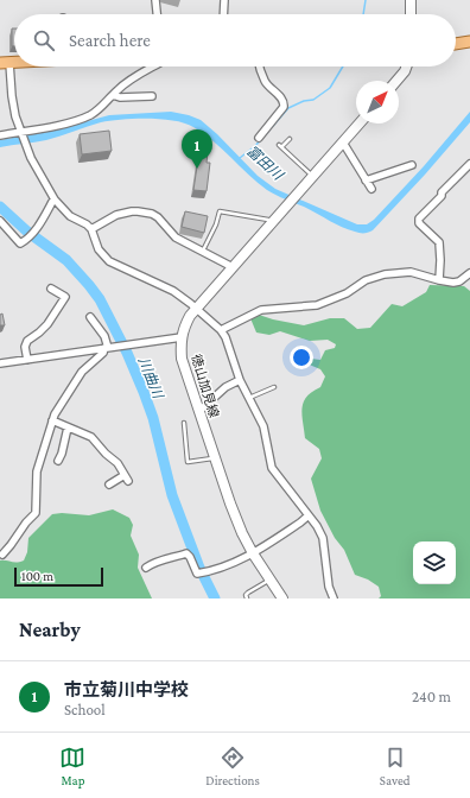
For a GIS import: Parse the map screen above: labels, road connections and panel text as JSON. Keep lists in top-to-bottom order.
{
  "streets": {
    "street": ["徳山加見線"]
  },
  "water": ["富田川", "川曲川"],
  "scale_bar": "100 m",
  "north": "top right",
  "page": {
    "search": "Search here",
    "pins": "1",
    "scale": "100 m",
    "heading": "Nearby",
    "list": [
      {
        "mark": "1",
        "name": "市立菊川中学校",
        "note": "School",
        "value": "240 m"
      }
    ],
    "nav": ["Map", "Directions", "Saved"]
  }
}
